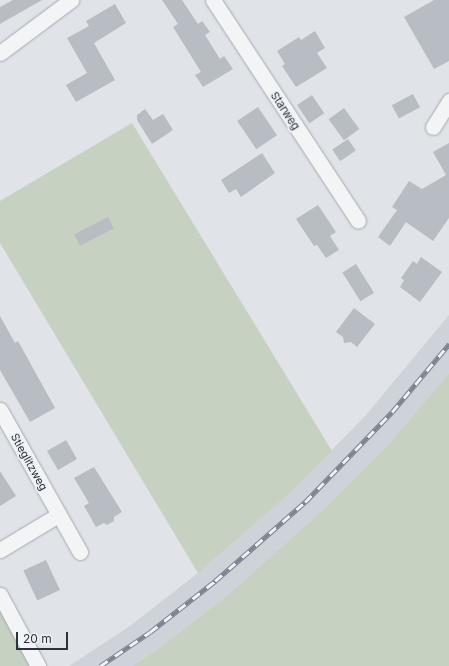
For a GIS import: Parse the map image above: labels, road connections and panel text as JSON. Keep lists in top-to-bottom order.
{
  "streets": {
    "street": ["Starweg", "Stieglitzweg"]
  },
  "scale_bar": "20 m"
}
